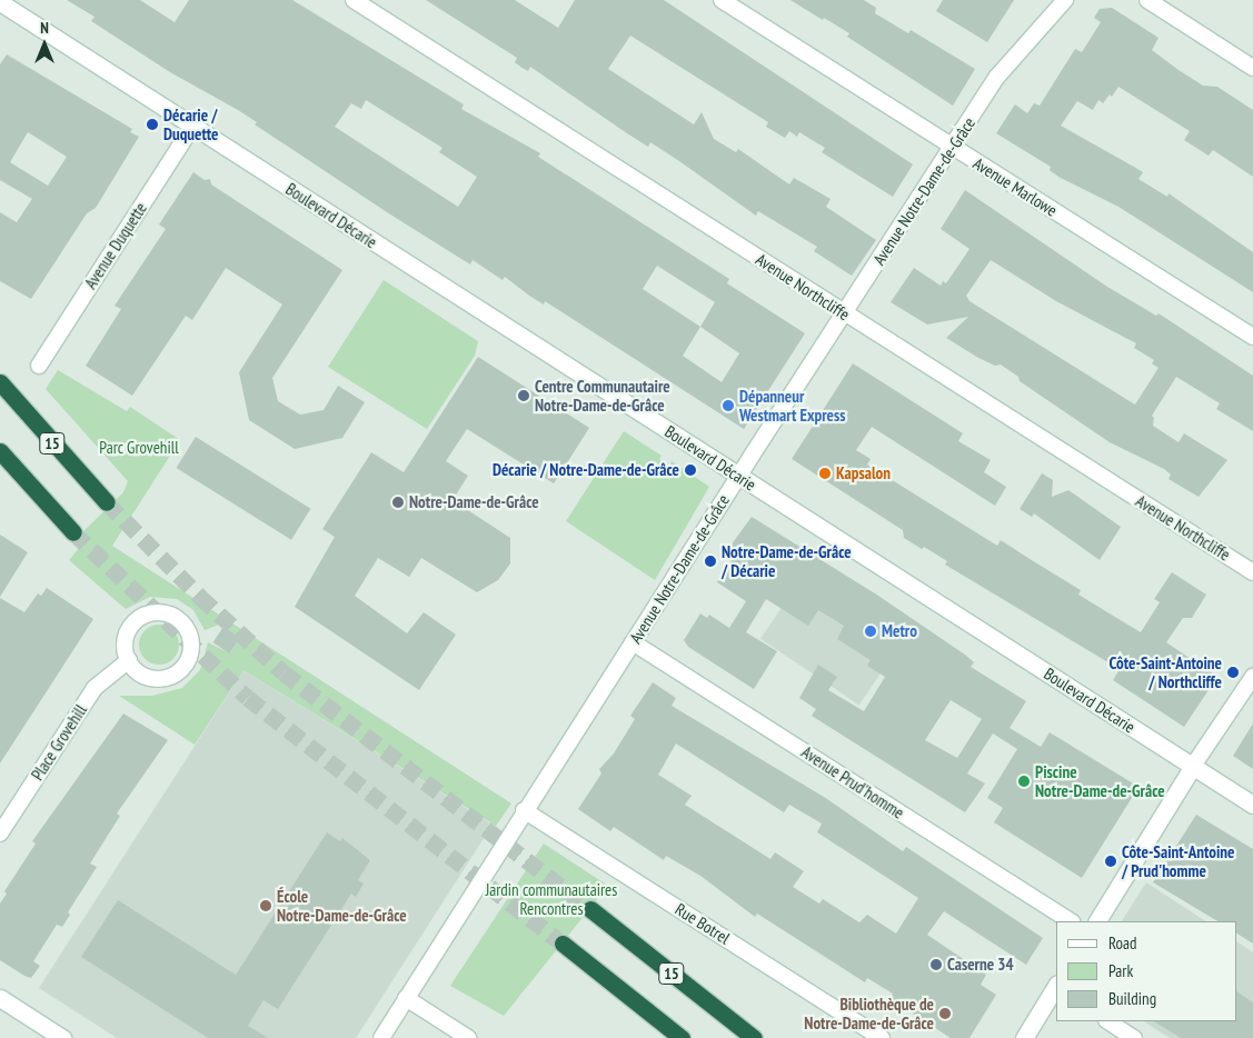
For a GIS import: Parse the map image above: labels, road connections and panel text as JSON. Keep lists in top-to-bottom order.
{
  "streets": {
    "highway": ["15"],
    "main road": ["Boulevard Décarie"],
    "street": [
      "Avenue Marlowe",
      "Avenue Notre-Dame-de-Grâce",
      "Avenue Duquette",
      "Avenue Northcliffe",
      "Place Grovehill",
      "Avenue Prud'homme",
      "Rue Botrel"
    ]
  },
  "crossings": [
    ["Avenue Marlowe", "Avenue Notre-Dame-de-Grâce"],
    ["Avenue Notre-Dame-de-Grâce", "Boulevard Décarie"],
    ["Avenue Notre-Dame-de-Grâce", "Avenue Northcliffe"],
    ["Avenue Notre-Dame-de-Grâce", "Avenue Prud'homme"],
    ["Avenue Notre-Dame-de-Grâce", "Rue Botrel"],
    ["Boulevard Décarie", "Avenue Duquette"]
  ],
  "parks": ["Parc Grovehill", "Jardin communautaires Rencontres"],
  "places": [
    "Décarie / Duquette",
    "Centre Communautaire Notre-Dame-de-Grâce",
    "Dépanneur Westmart Express",
    "Décarie / Notre-Dame-de-Grâce",
    "Kapsalon",
    "Notre-Dame-de-Grâce",
    "Notre-Dame-de-Grâce / Décarie",
    "Metro",
    "Côte-Saint-Antoine / Northcliffe",
    "Piscine Notre-Dame-de-Grâce",
    "Côte-Saint-Antoine / Prud'homme",
    "École Notre-Dame-de-Grâce",
    "Caserne 34",
    "Bibliothèque de Notre-Dame-de-Grâce"
  ],
  "legend": ["Road", "Park", "Building"],
  "north": "top"
}
